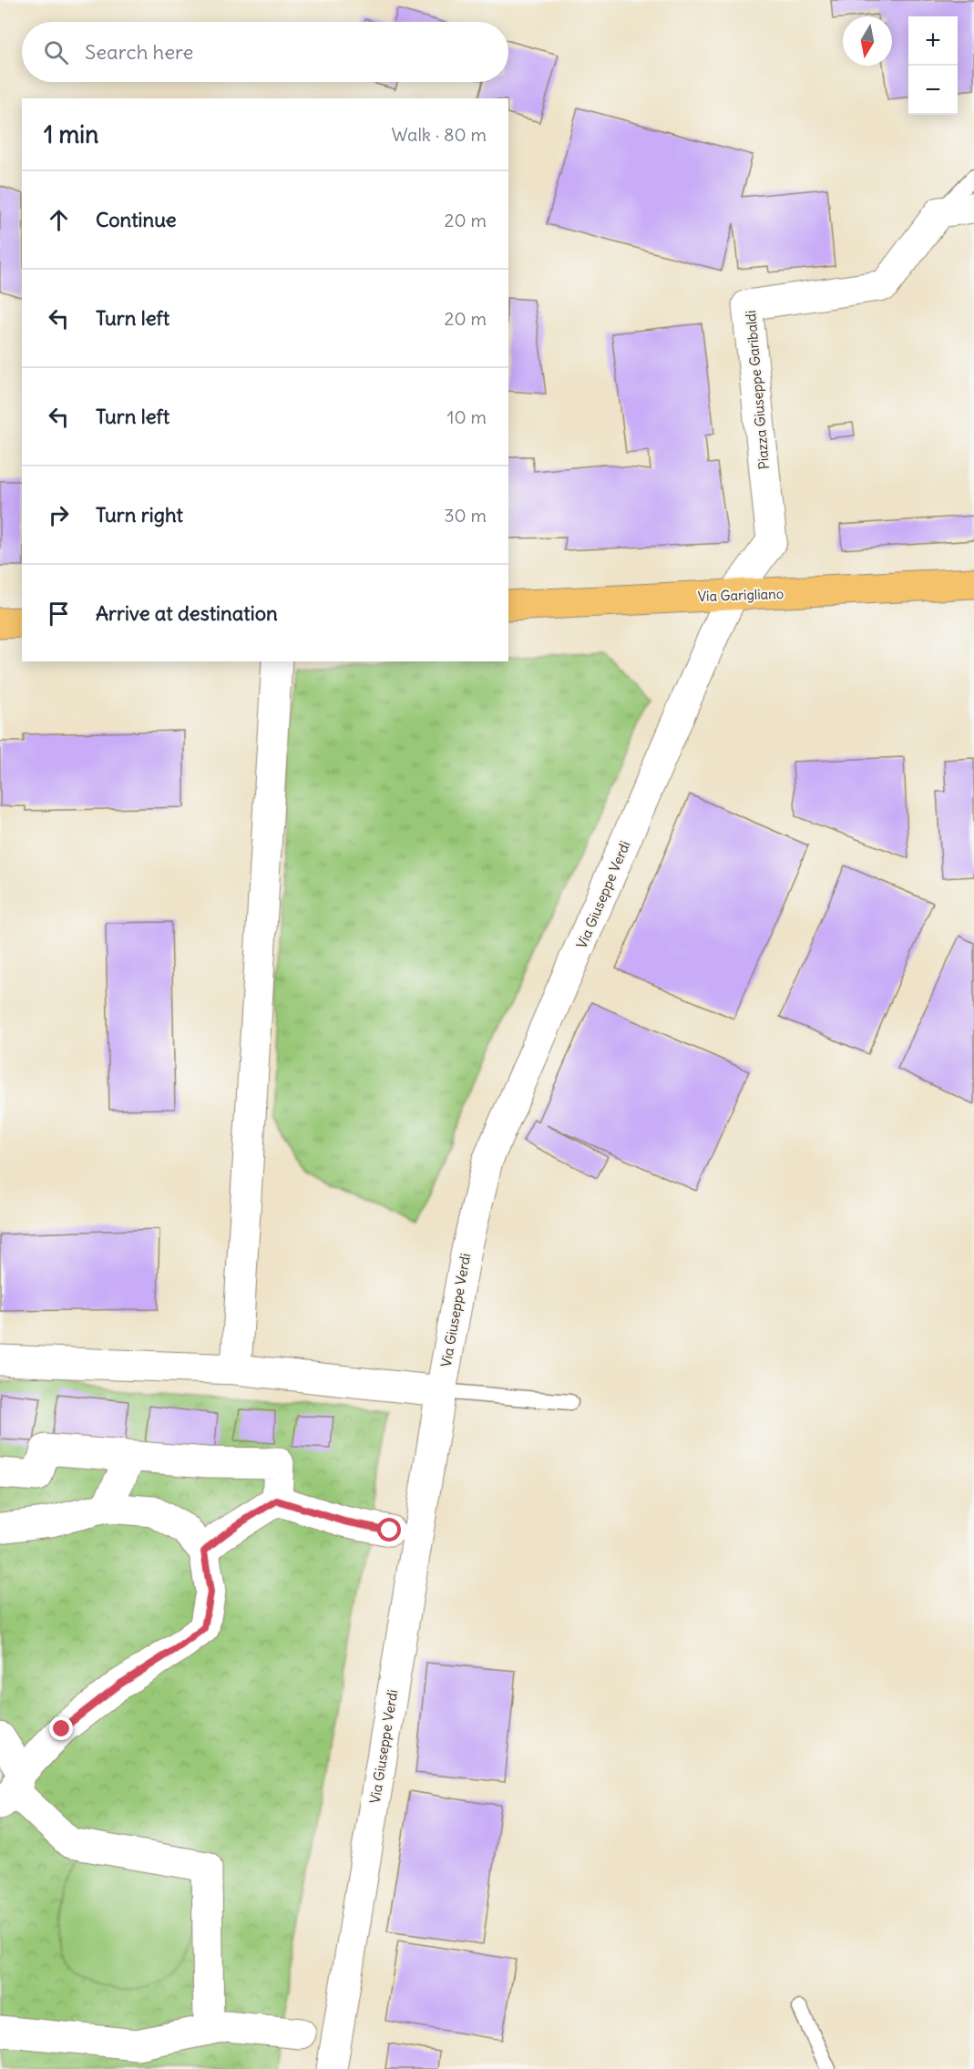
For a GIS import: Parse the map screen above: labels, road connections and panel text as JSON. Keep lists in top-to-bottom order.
{
  "streets": {
    "main road": ["Via Garigliano"],
    "street": ["Piazza Giuseppe Garibaldi", "Via Giuseppe Verdi"]
  },
  "crossings": [
    ["Piazza Giuseppe Garibaldi", "Via Garigliano"],
    ["Piazza Giuseppe Garibaldi", "Via Giuseppe Verdi"],
    ["Via Garigliano", "Via Giuseppe Verdi"]
  ],
  "north": "bottom",
  "page": {
    "map_buttons": ["+", "−"],
    "search": "Search here",
    "heading": ["1 min", "Walk · 80 m"],
    "list": [
      ["Continue", "20 m"],
      ["Turn left", "20 m"],
      ["Turn left", "10 m"],
      ["Turn right", "30 m"],
      "Arrive at destination"
    ]
  }
}
